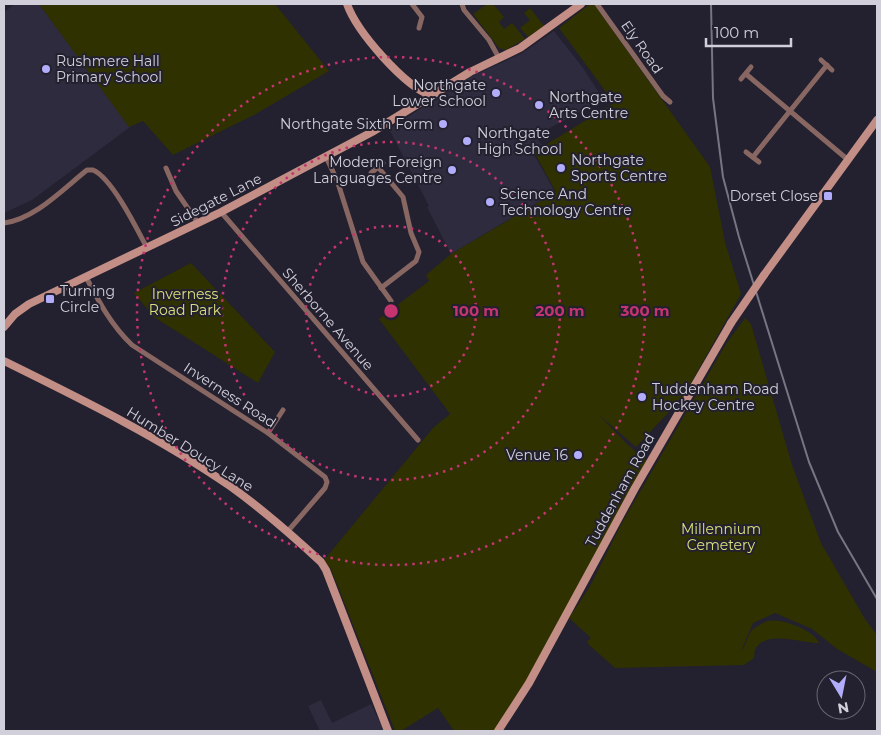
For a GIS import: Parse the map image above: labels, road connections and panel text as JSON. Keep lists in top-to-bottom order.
{
  "streets": {
    "street": [
      "Ely Road",
      "Sidegate Lane",
      "Sherborne Avenue",
      "Inverness Road",
      "Humber Doucy Lane",
      "Tuddenham Road"
    ]
  },
  "crossings": [
    ["Sidegate Lane", "Sherborne Avenue"],
    ["Sidegate Lane", "Inverness Road"],
    ["Inverness Road", "Humber Doucy Lane"]
  ],
  "parks": ["Inverness Road Park", "Millennium Cemetery"],
  "places": {
    "other": [
      "Rushmere Hall Primary School",
      "Northgate Lower School",
      "Northgate Arts Centre",
      "Northgate Sixth Form",
      "Northgate High School",
      "Northgate Sports Centre",
      "Modern Foreign Languages Centre",
      "Science And Technology Centre",
      "Tuddenham Road Hockey Centre",
      "Venue 16"
    ],
    "transit": ["Dorset Close", "Turning Circle"]
  },
  "scale_bar": "100 m",
  "north": "bottom",
  "rings": ["100 m", "200 m", "300 m"]
}
